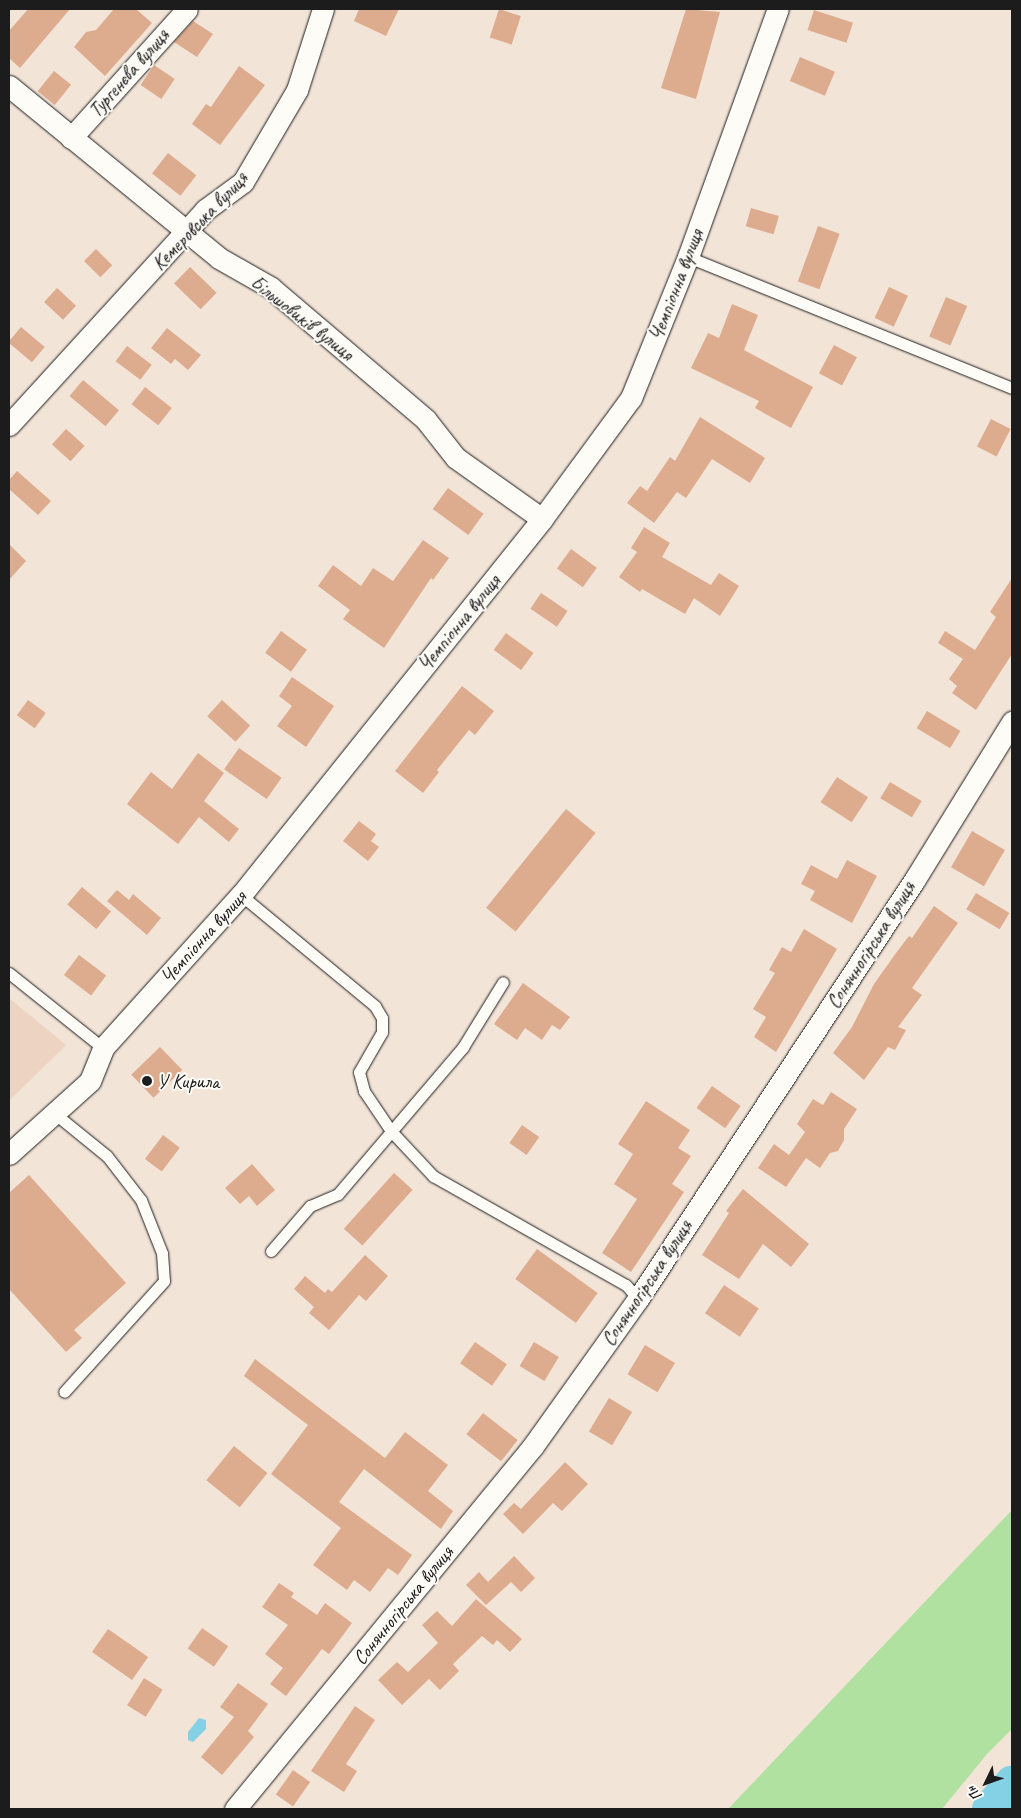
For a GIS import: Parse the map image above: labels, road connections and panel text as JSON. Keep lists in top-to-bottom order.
{
  "streets": {
    "street": [
      "Тургенєва вулиця",
      "Кемеровська вулиця",
      "Чемпіонна вулиця",
      "Більшовиків вулиця",
      "Сонячногірська вулиця"
    ]
  },
  "crossings": [
    ["Тургенєва вулиця", "Більшовиків вулиця"],
    ["Кемеровська вулиця", "Більшовиків вулиця"],
    ["Чемпіонна вулиця", "Більшовиків вулиця"]
  ],
  "places": ["У Кирила"],
  "north": "bottom left"
}
